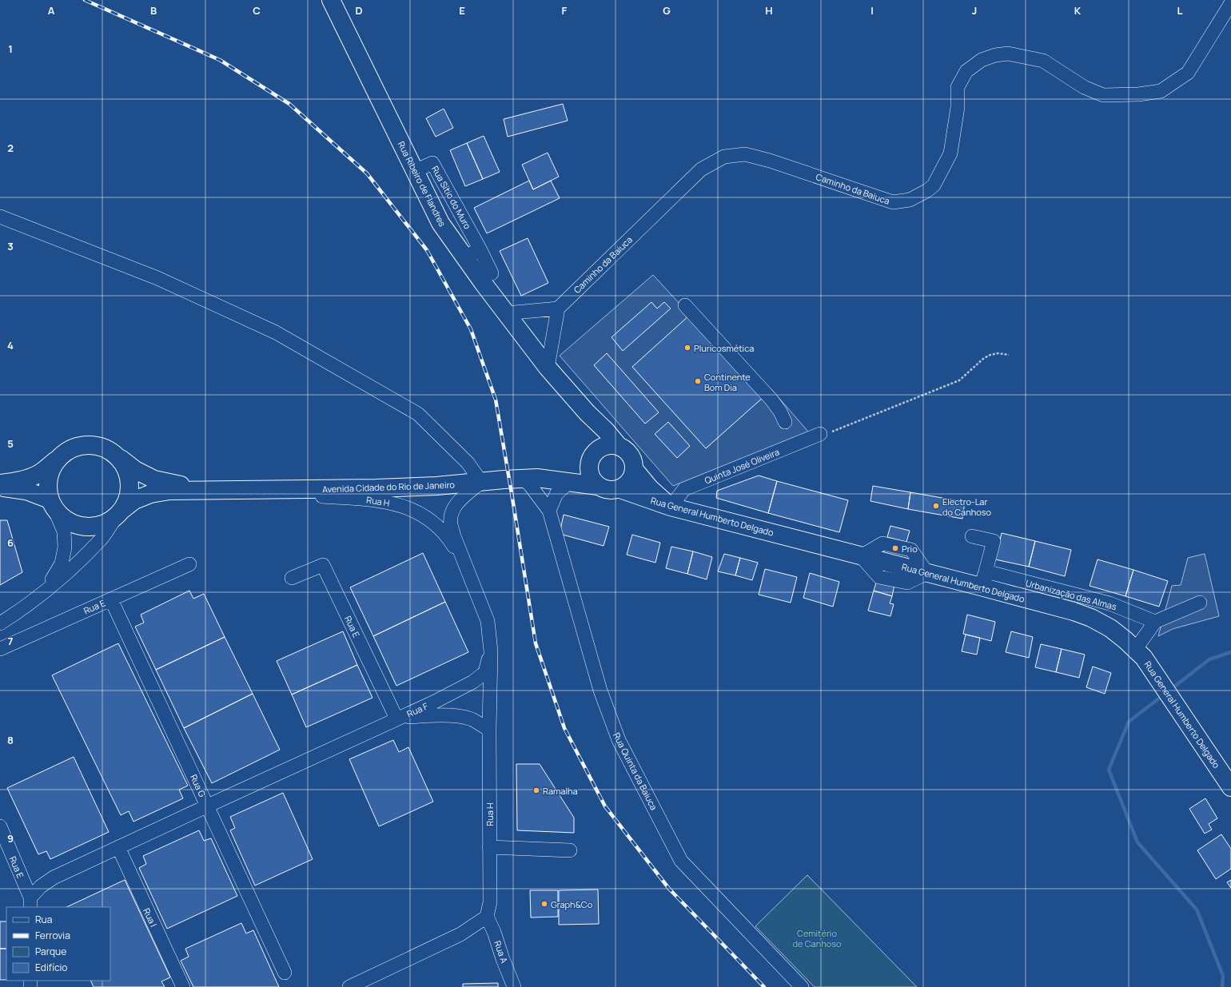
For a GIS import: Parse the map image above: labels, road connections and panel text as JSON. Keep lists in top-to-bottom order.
{
  "streets": {
    "main road": ["Rua Ribeiro de Flandres", "Avenida Cidade do Rio de Janeiro", "Rua General Humberto Delgado"],
    "street": [
      "Caminho da Baiuca",
      "Quinta José Oliveira",
      "Rua H",
      "Urbanização das Almas",
      "Rua E",
      "Rua F",
      "Rua Quinta da Baiuca",
      "Rua G",
      "Rua I",
      "Rua A"
    ]
  },
  "crossings": [
    ["Rua Ribeiro de Flandres", "Quinta José Oliveira"],
    ["Rua Ribeiro de Flandres", "Rua General Humberto Delgado"],
    ["Quinta José Oliveira", "Rua General Humberto Delgado"],
    ["Avenida Cidade do Rio de Janeiro", "Rua H"],
    ["Avenida Cidade do Rio de Janeiro", "Rua Quinta da Baiuca"],
    ["Rua H", "Rua F"],
    ["Rua H", "Rua A"],
    ["Rua General Humberto Delgado", "Urbanização das Almas"],
    ["Rua E", "Rua F"],
    ["Rua E", "Rua G"]
  ],
  "parks": ["Cemitério de Canhoso"],
  "places": [
    "Pluricosmética",
    "Continente Bom Dia",
    "Electro-Lar do Canhoso",
    "Prio",
    "Ramalha",
    "Graph&Co"
  ],
  "legend": [
    "Rua",
    "Ferrovia",
    "Parque",
    "Edifício"
  ],
  "grid": {
    "columns": [
      "A",
      "B",
      "C",
      "D",
      "E",
      "F",
      "G",
      "H",
      "I",
      "J",
      "K",
      "L"
    ],
    "rows": [
      "1",
      "2",
      "3",
      "4",
      "5",
      "6",
      "7",
      "8",
      "9"
    ]
  }
}
